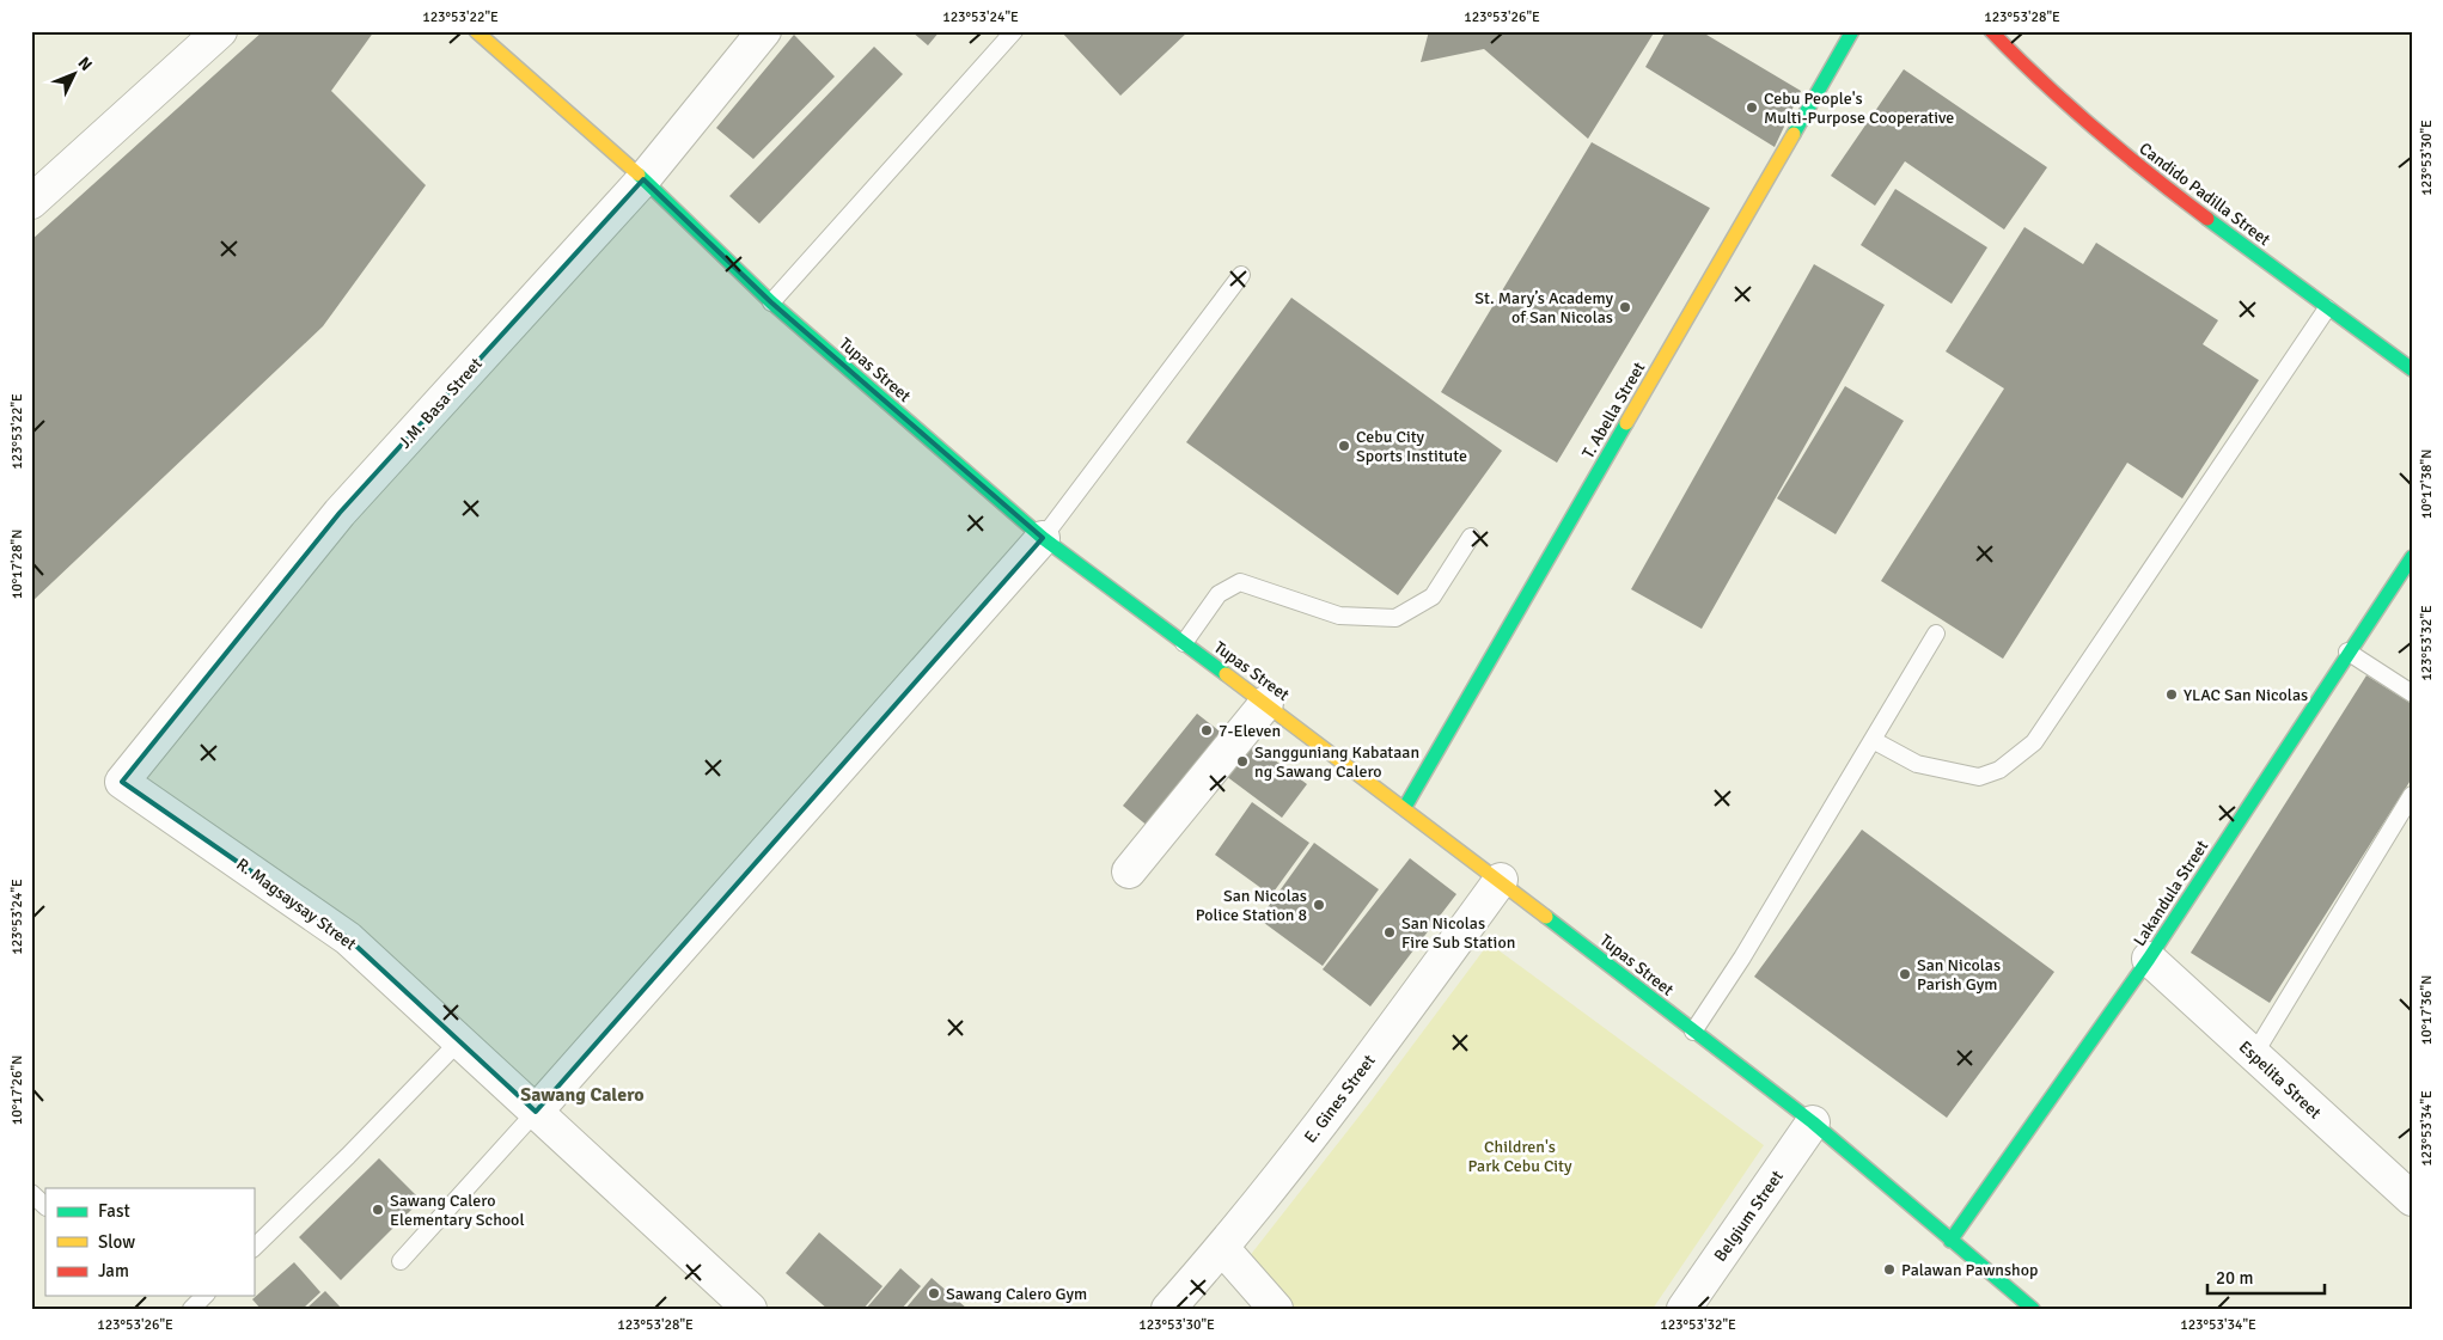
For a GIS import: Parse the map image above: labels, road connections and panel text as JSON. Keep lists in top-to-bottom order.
{
  "streets": {
    "street": [
      "Candido Padilla Street",
      "Tupas Street",
      "J.M. Basa Street",
      "T. Abella Street",
      "Lakandula Street",
      "R. Magsaysay Street",
      "Espelita Street",
      "E. Gines Street",
      "Belgium Street"
    ]
  },
  "crossings": [
    ["Tupas Street", "J.M. Basa Street"],
    ["Tupas Street", "T. Abella Street"],
    ["Tupas Street", "Lakandula Street"],
    ["Tupas Street", "E. Gines Street"],
    ["Tupas Street", "Belgium Street"],
    ["J.M. Basa Street", "R. Magsaysay Street"],
    ["Lakandula Street", "Espelita Street"]
  ],
  "districts": ["Sawang Calero"],
  "parks": ["Children's Park Cebu City"],
  "places": [
    "Cebu People's Multi-Purpose Cooperative",
    "St. Mary’s Academy of San Nicolas",
    "Cebu City Sports Institute",
    "YLAC San Nicolas",
    "7-Eleven",
    "Sangguniang Kabataan ng Sawang Calero",
    "San Nicolas Police Station 8",
    "San Nicolas Fire Sub Station",
    "San Nicolas Parish Gym",
    "Sawang Calero Elementary School",
    "Palawan Pawnshop",
    "Sawang Calero Gym"
  ],
  "legend": ["Fast", "Slow", "Jam"],
  "scale_bar": "20 m",
  "north": "top right",
  "coordinates": [
    "123°53'22\"E",
    "123°53'24\"E",
    "123°53'26\"E",
    "123°53'28\"E",
    "123°53'30\"E",
    "10°17'38\"N",
    "10°17'28\"N",
    "123°53'32\"E",
    "10°17'36\"N",
    "10°17'26\"N",
    "123°53'34\"E"
  ]
}
